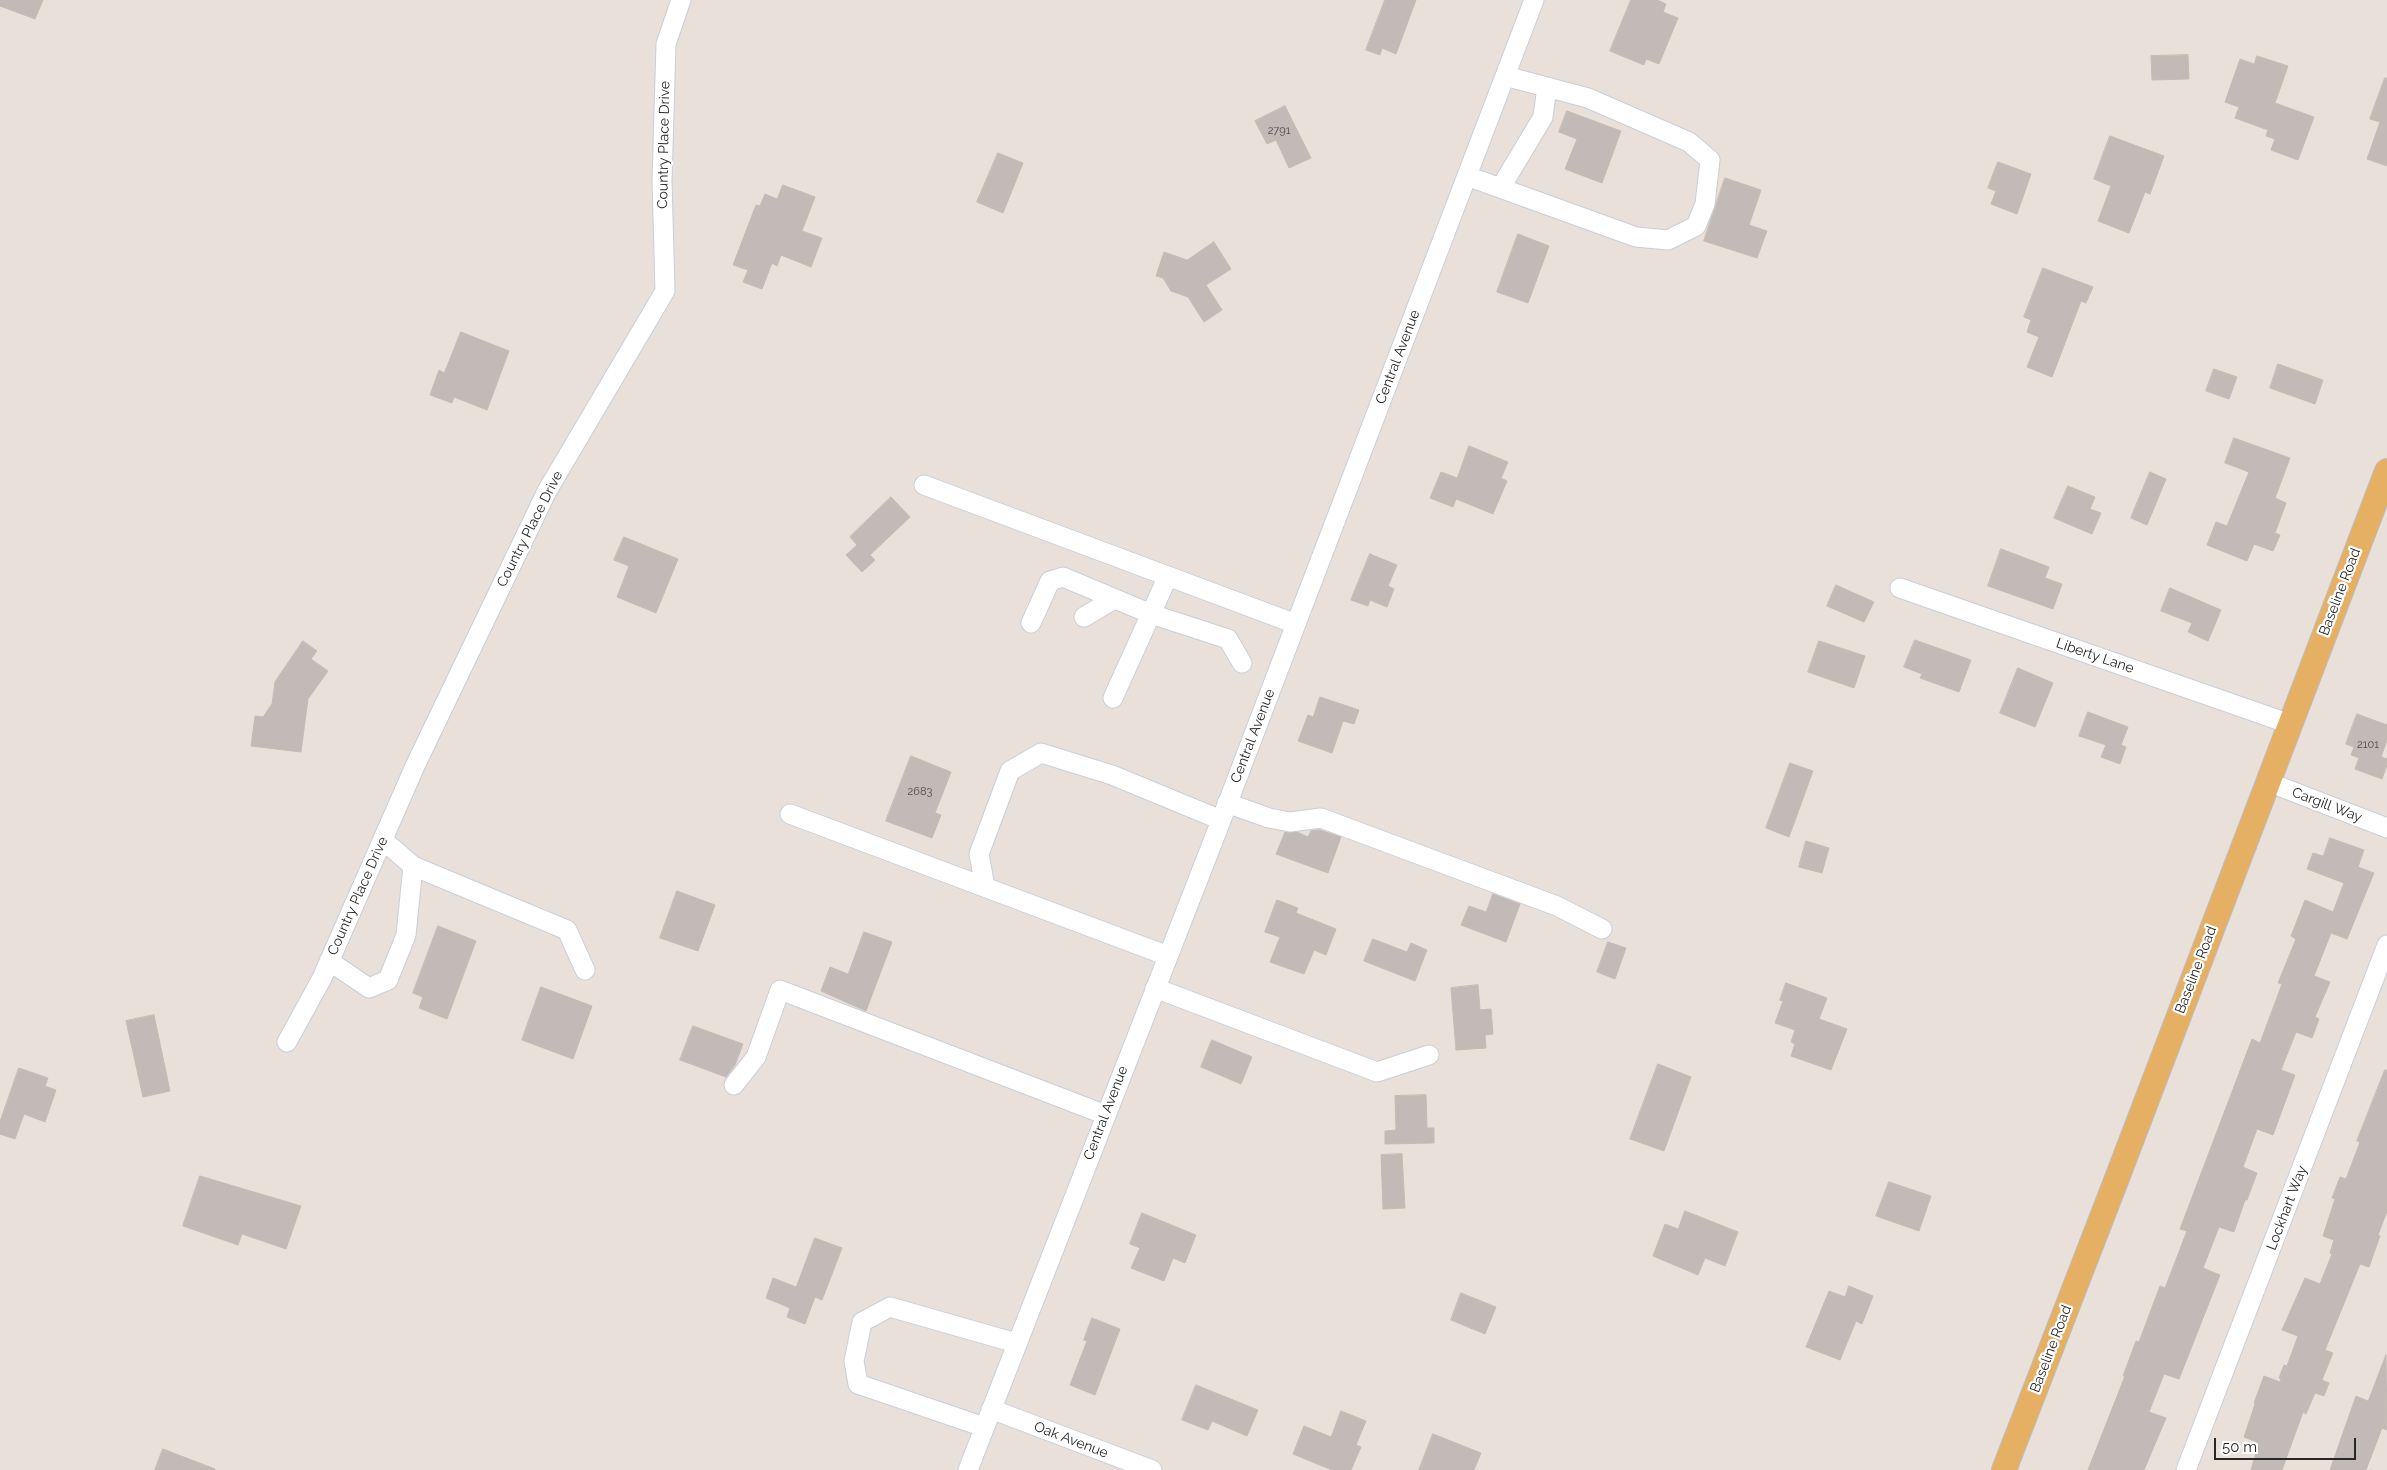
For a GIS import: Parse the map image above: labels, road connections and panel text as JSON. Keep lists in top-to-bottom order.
{
  "streets": {
    "main road": ["Baseline Road"],
    "street": [
      "Country Place Drive",
      "Central Avenue",
      "Liberty Lane",
      "Cargill Way",
      "Lockhart Way",
      "Oak Avenue"
    ]
  },
  "crossings": [
    ["Central Avenue", "Oak Avenue"],
    ["Baseline Road", "Liberty Lane"],
    ["Baseline Road", "Cargill Way"]
  ],
  "house_numbers": ["2791", "2101", "2683"],
  "scale_bar": "50 m"
}
